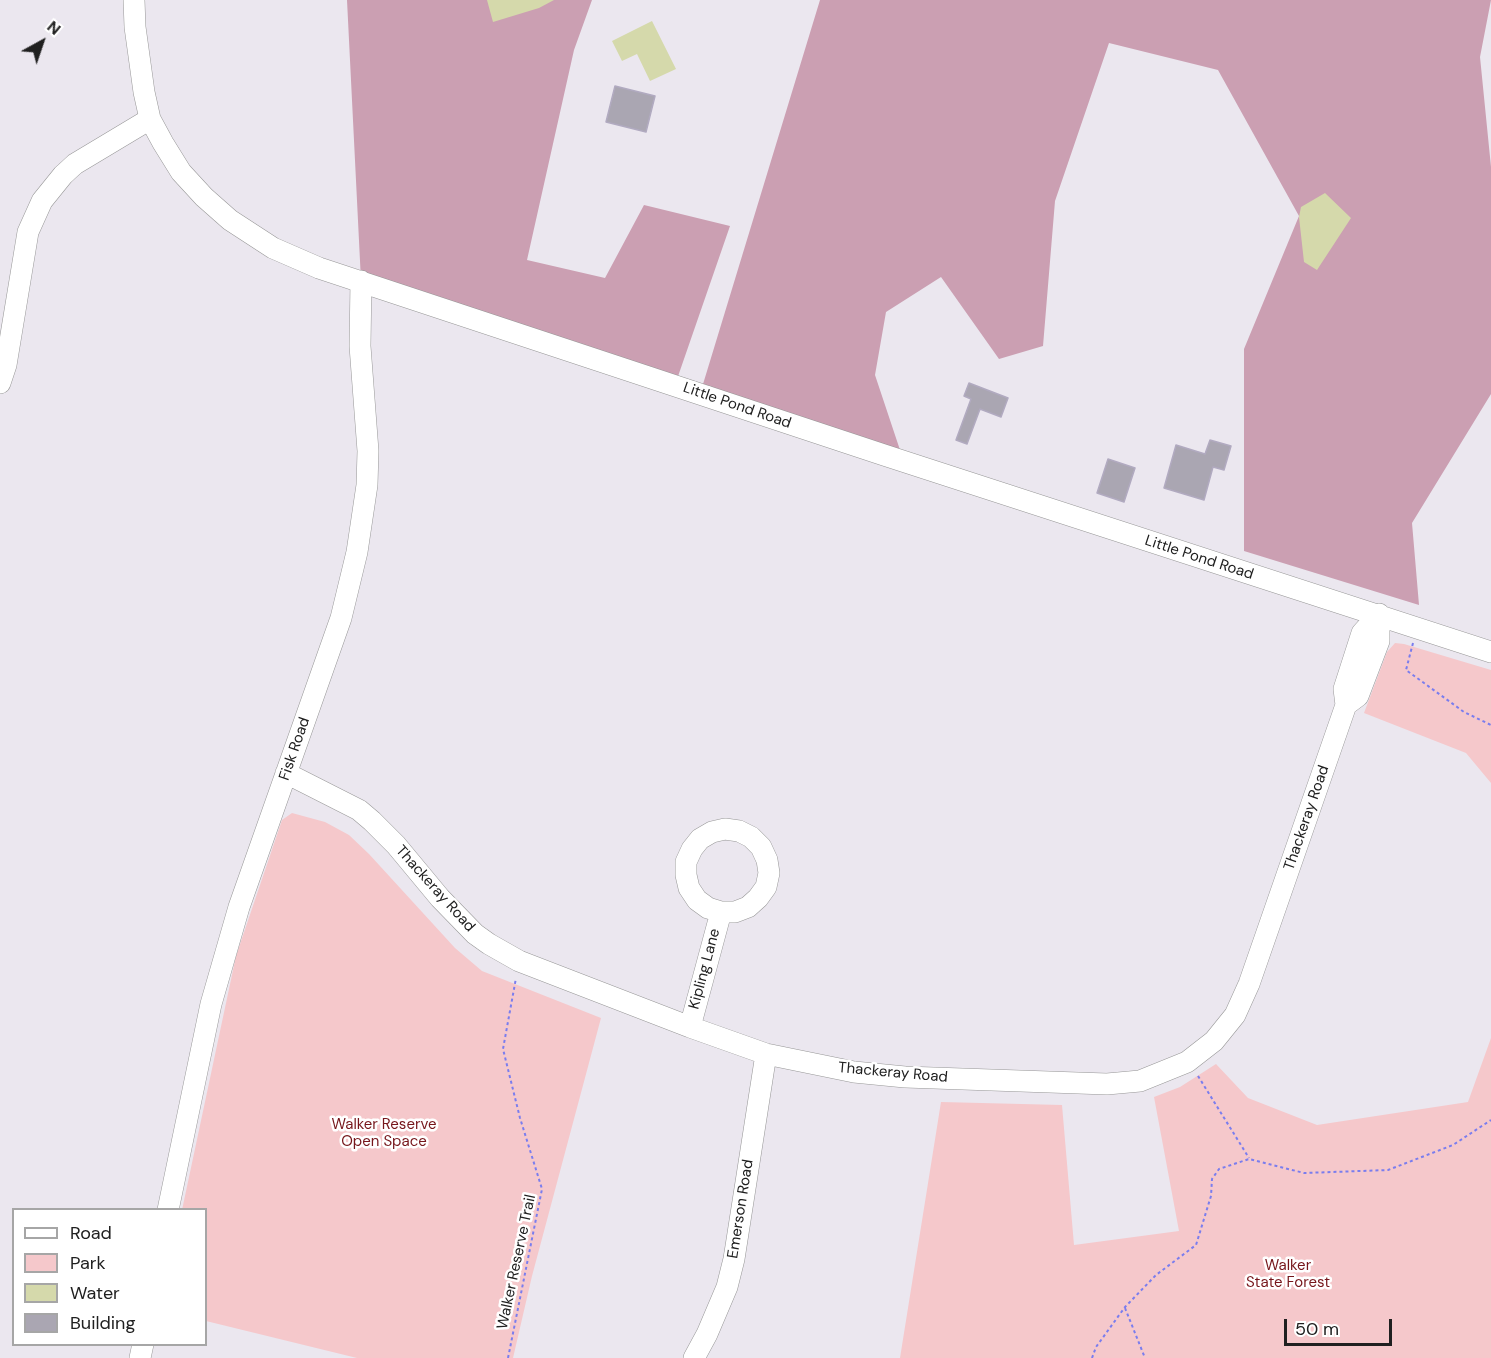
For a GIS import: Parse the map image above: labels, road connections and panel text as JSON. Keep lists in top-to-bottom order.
{
  "streets": {
    "street": [
      "Little Pond Road",
      "Fisk Road",
      "Thackeray Road",
      "Kipling Lane",
      "Emerson Road"
    ],
    "path": ["Walker Reserve Trail"]
  },
  "crossings": [
    ["Little Pond Road", "Fisk Road"],
    ["Little Pond Road", "Thackeray Road"],
    ["Fisk Road", "Thackeray Road"],
    ["Thackeray Road", "Kipling Lane"],
    ["Thackeray Road", "Emerson Road"],
    ["Thackeray Road", "Walker Reserve Trail"]
  ],
  "parks": ["Walker Reserve Open Space", "Walker State Forest"],
  "legend": [
    "Road",
    "Park",
    "Water",
    "Building"
  ],
  "scale_bar": "50 m",
  "north": "top right"
}
